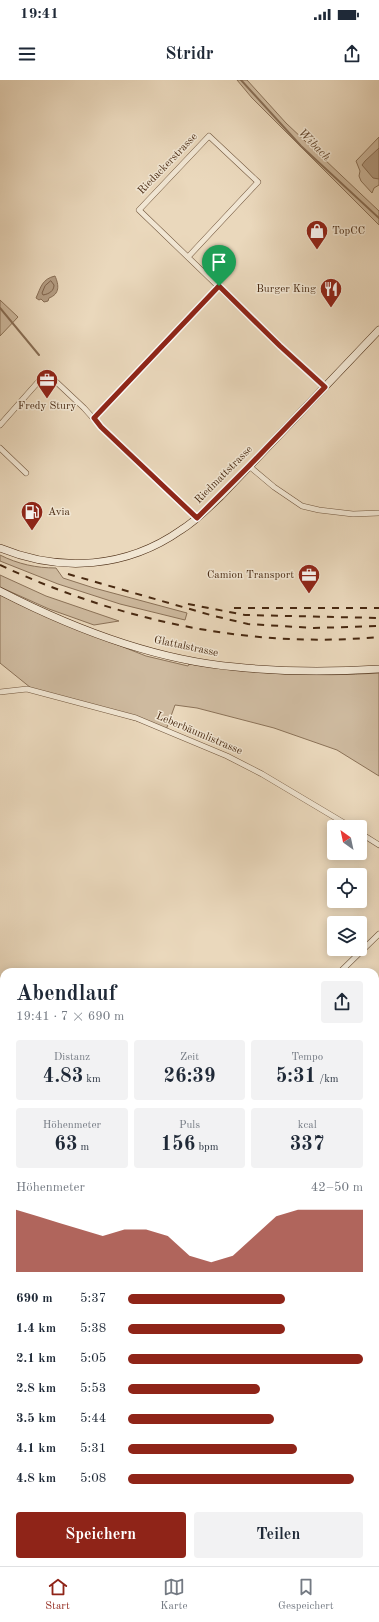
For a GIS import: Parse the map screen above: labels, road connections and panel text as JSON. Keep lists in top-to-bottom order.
{
  "streets": {
    "main road": ["Riedmattstrasse", "Glattalstrasse"],
    "street": ["Riedackerstrasse", "Leberbäumlistrasse"]
  },
  "crossings": [
    ["Riedackerstrasse", "Riedmattstrasse"]
  ],
  "water": ["Wibach"],
  "places": {
    "shop": ["TopCC"],
    "restaurant": ["Burger King"],
    "office": ["Fredy Stury", "Camion Transport"],
    "fuel station": ["Avia"]
  },
  "north": "top left",
  "page": {
    "status": "19:41",
    "header": "Stridr",
    "heading": ["Abendlauf", "19:41 · 7 × 690 m"],
    "stats": [
      ["Distanz", "4.83 km"],
      ["Zeit", "26:39"],
      ["Tempo", "5:31 /km"],
      ["Höhenmeter", "63 m"],
      ["Puls", "156 bpm"],
      ["kcal", "337"]
    ],
    "chart": ["Höhenmeter", "42–50 m"],
    "list": [
      {
        "name": "690 m",
        "note": "5:37"
      },
      {
        "name": "1.4 km",
        "note": "5:38"
      },
      {
        "name": "2.1 km",
        "note": "5:05"
      },
      {
        "name": "2.8 km",
        "note": "5:53"
      },
      {
        "name": "3.5 km",
        "note": "5:44"
      },
      {
        "name": "4.1 km",
        "note": "5:31"
      },
      {
        "name": "4.8 km",
        "note": "5:08"
      }
    ],
    "buttons": ["Speichern", "Teilen"],
    "tabs": ["Start", "Karte", "Gespeichert"]
  }
}
